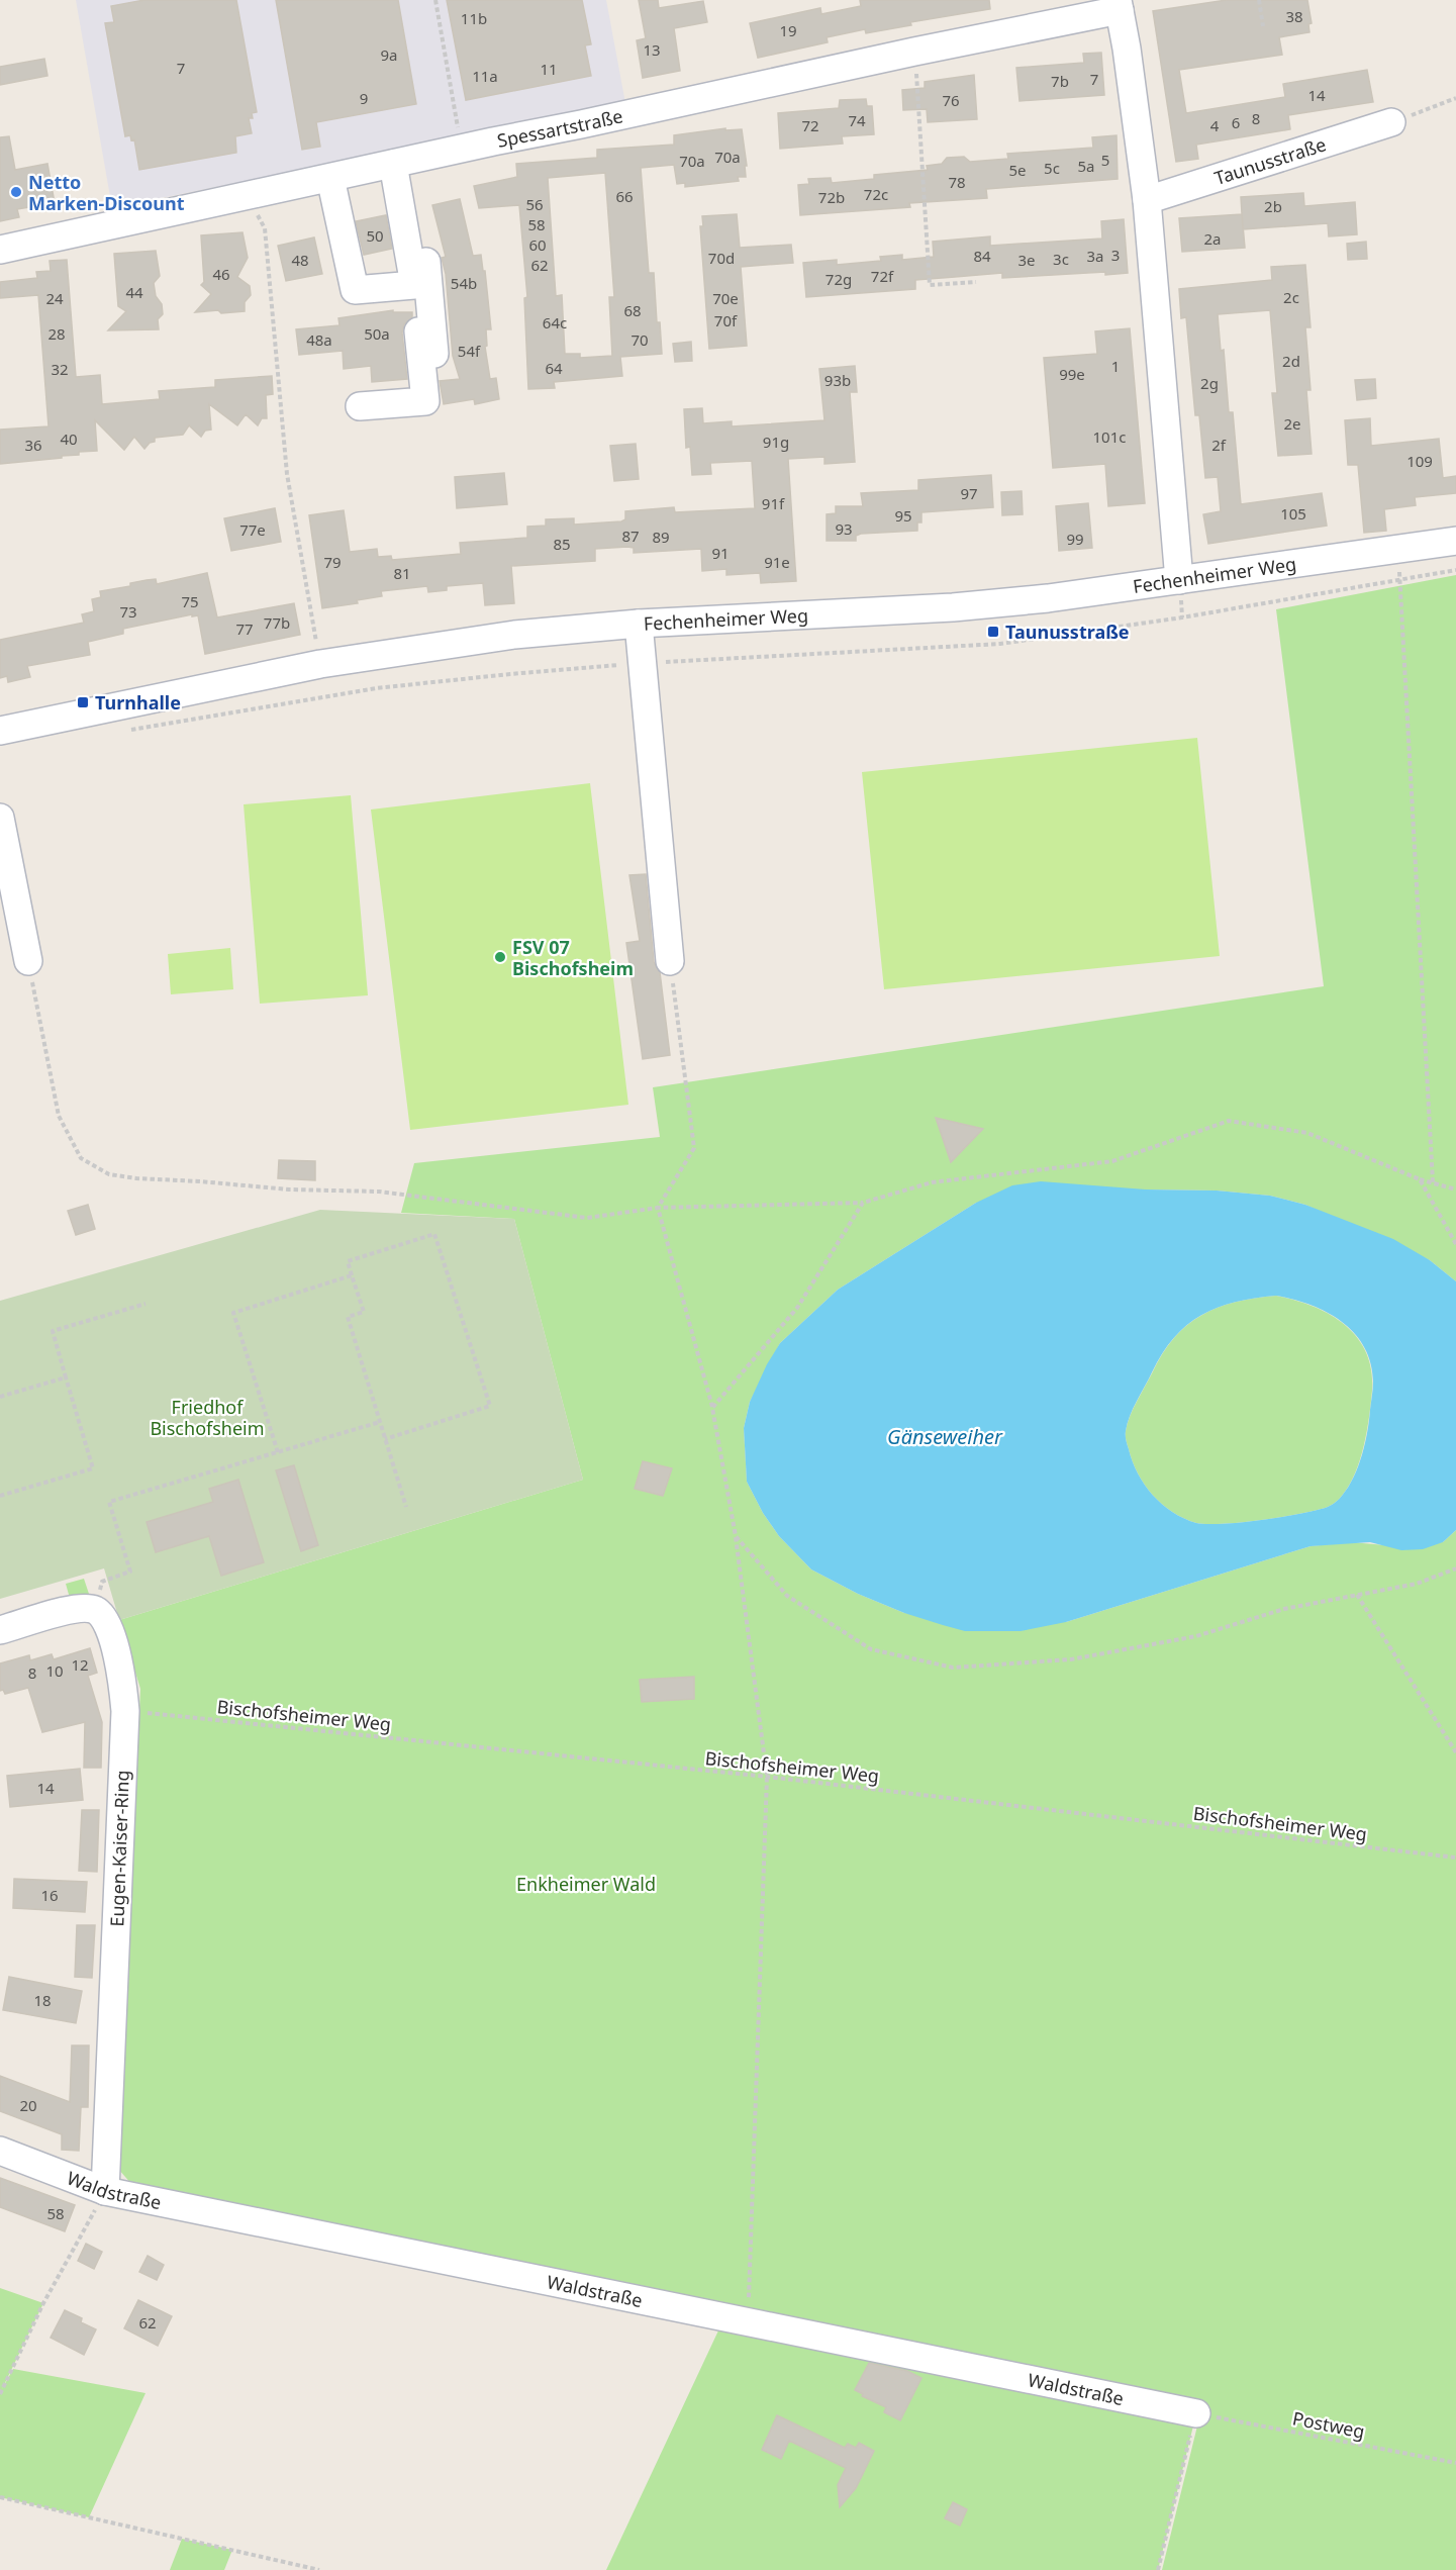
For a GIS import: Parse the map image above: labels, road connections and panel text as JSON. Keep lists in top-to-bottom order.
{
  "streets": {
    "street": [
      "Spessartstraße",
      "Taunusstraße",
      "Fechenheimer Weg",
      "Eugen-Kaiser-Ring",
      "Waldstraße"
    ],
    "path": ["Bischofsheimer Weg", "Postweg"]
  },
  "crossings": [
    ["Bischofsheimer Weg", "Eugen-Kaiser-Ring"],
    ["Eugen-Kaiser-Ring", "Waldstraße"],
    ["Waldstraße", "Postweg"]
  ],
  "water": ["Gänseweiher"],
  "parks": ["Friedhof Bischofsheim", "Enkheimer Wald"],
  "places": {
    "other": ["Netto Marken-Discount", "FSV 07 Bischofsheim"],
    "transit": ["Taunusstraße", "Turnhalle"]
  },
  "house_numbers": [
    "38",
    "11b",
    "19",
    "13",
    "9a",
    "7",
    "11",
    "11a",
    "7",
    "7b",
    "14",
    "9",
    "76",
    "8",
    "74",
    "6",
    "72",
    "4",
    "70a",
    "5",
    "70a",
    "5a",
    "5c",
    "5e",
    "78",
    "72c",
    "66",
    "72b",
    "56",
    "2b",
    "58",
    "50",
    "2a",
    "60",
    "3",
    "84",
    "3a",
    "70d",
    "3c",
    "48",
    "3e",
    "62",
    "46",
    "72f",
    "72g",
    "54b",
    "44",
    "2c",
    "24",
    "70e",
    "68",
    "70f",
    "64c",
    "28",
    "50a",
    "48a",
    "70",
    "54f",
    "2d",
    "1",
    "64",
    "32",
    "99e",
    "93b",
    "2g",
    "2e",
    "101c",
    "40",
    "91g",
    "36",
    "2f",
    "109",
    "97",
    "91f",
    "105",
    "95",
    "93",
    "77e",
    "87",
    "89",
    "99",
    "85",
    "91",
    "79",
    "91e",
    "81",
    "75",
    "73",
    "77b",
    "77",
    "12",
    "10",
    "8",
    "14",
    "16",
    "18",
    "20",
    "58",
    "62"
  ]
}
